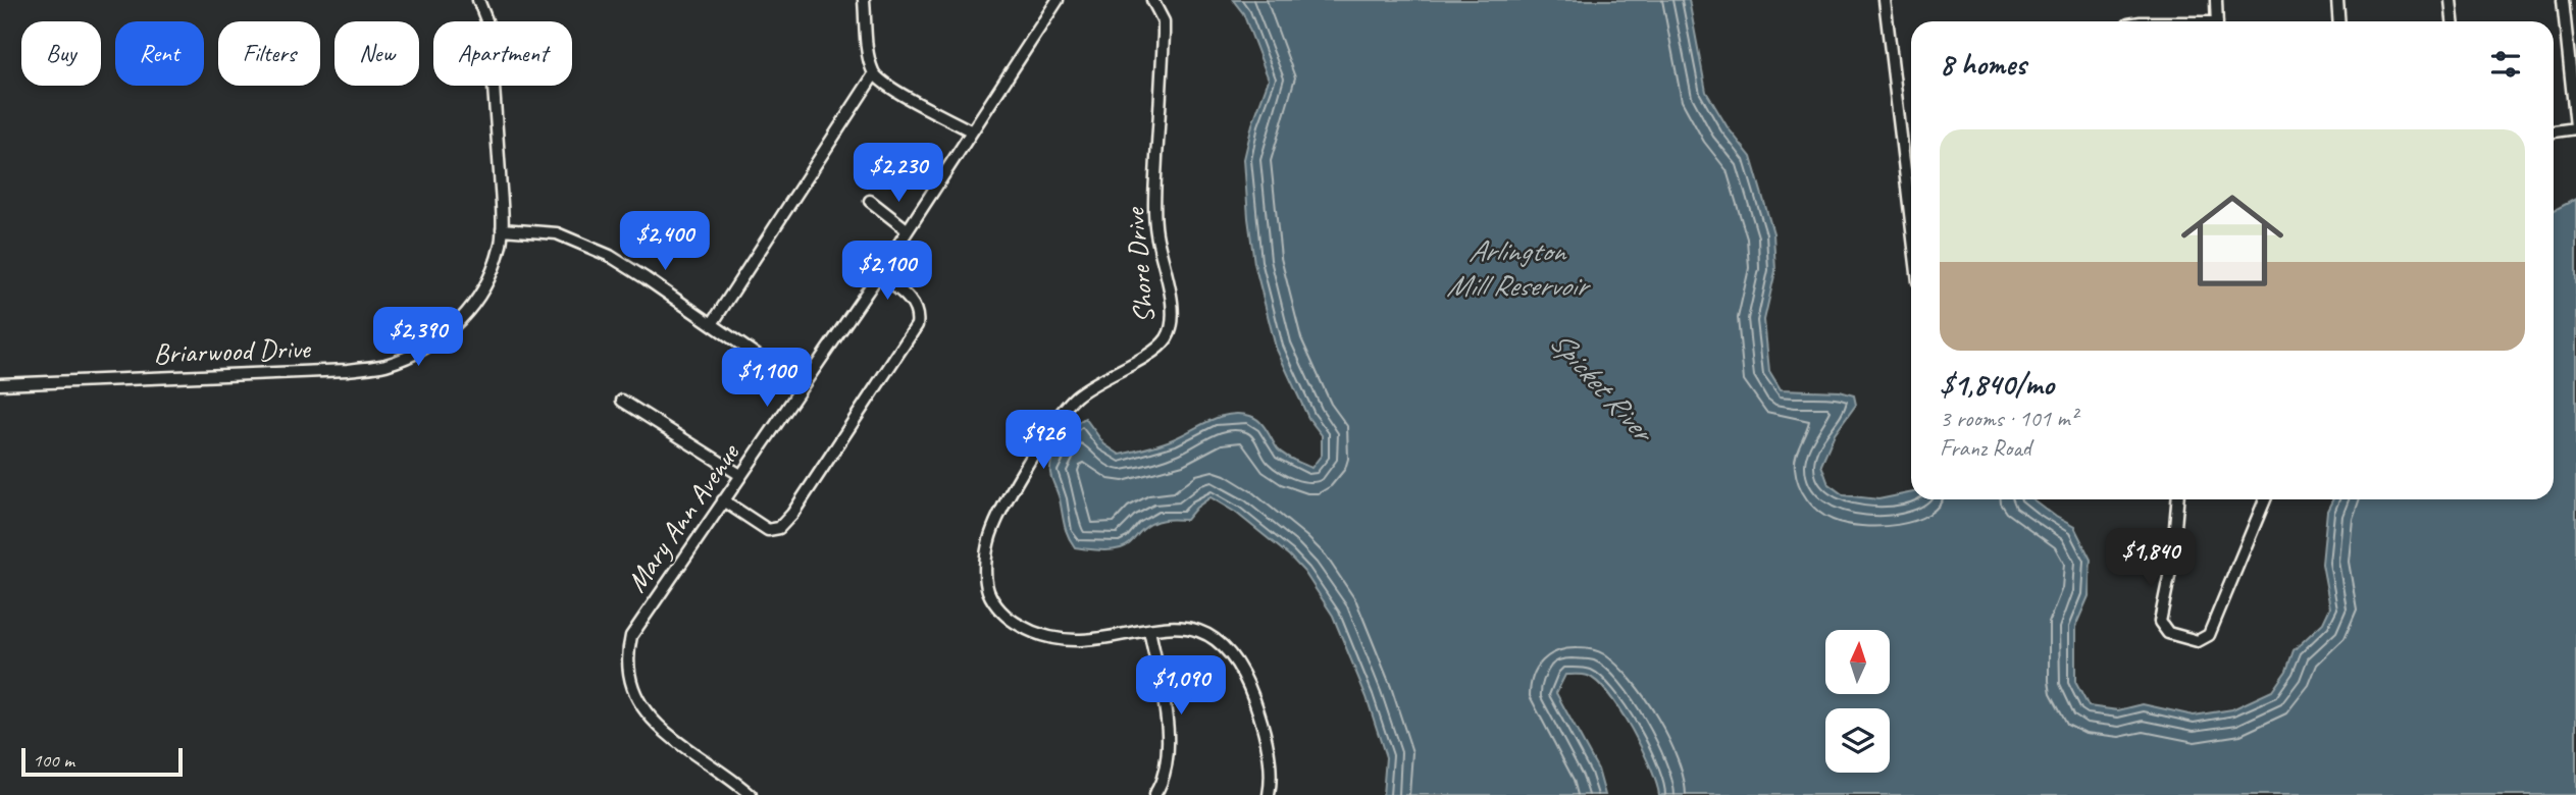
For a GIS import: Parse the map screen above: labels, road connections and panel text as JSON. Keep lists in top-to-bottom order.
{
  "streets": {
    "street": ["Shore Drive", "Briarwood Drive", "Mary Ann Avenue"]
  },
  "water": ["Arlington Mill Reservoir", "Spicket River"],
  "scale_bar": "100 m",
  "north": "top",
  "page": {
    "chip": [
      "Buy",
      "Rent",
      "Filters",
      "New",
      "Apartment"
    ],
    "heading": "8 homes",
    "list": [
      {
        "name": "$1,840/mo",
        "note": "3 rooms · 101 m² · Franz Road"
      }
    ],
    "price": [
      "$2,230",
      "$2,400",
      "$2,100",
      "$2,390",
      "$1,100",
      "$926",
      "$1,840",
      "$1,090"
    ],
    "scale": "100 m"
  }
}
